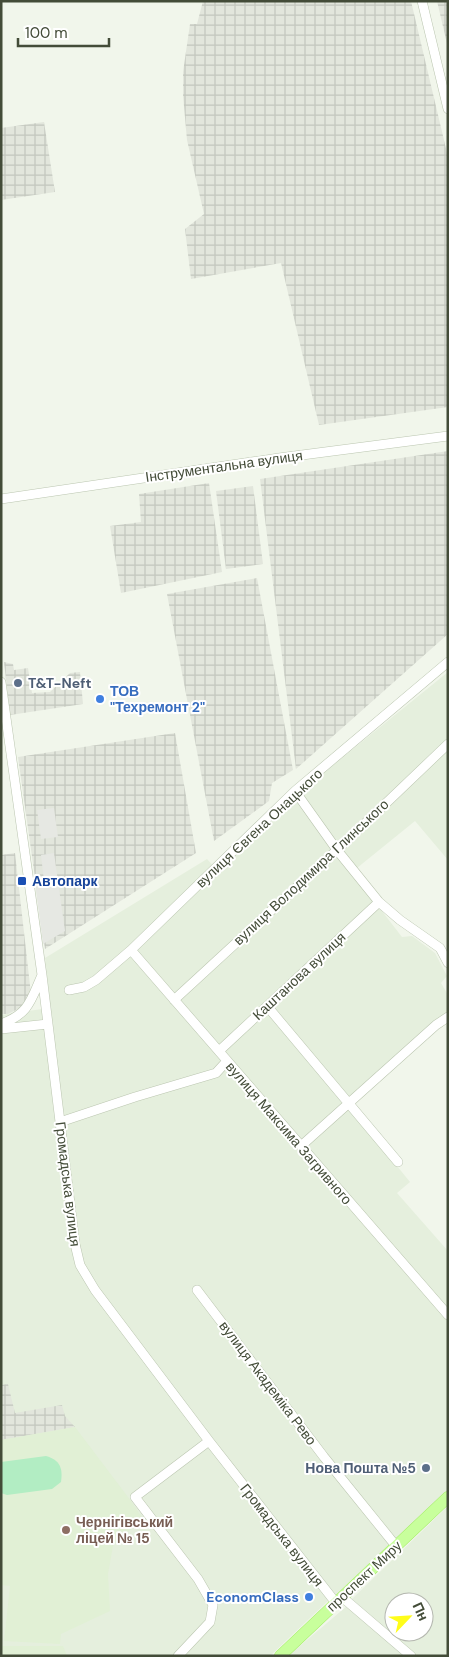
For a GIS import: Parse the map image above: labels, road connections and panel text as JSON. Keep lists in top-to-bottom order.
{
  "streets": {
    "main road": ["проспект Миру"],
    "street": [
      "Інструментальна вулиця",
      "вулиця Євгена Онацького",
      "вулиця Володимира Глинського",
      "Каштанова вулиця",
      "вулиця Максима Загривного",
      "Громадська вулиця",
      "вулиця Академіка Рево"
    ]
  },
  "crossings": [
    ["вулиця Євгена Онацького", "вулиця Максима Загривного"],
    ["вулиця Володимира Глинського", "вулиця Максима Загривного"],
    ["Каштанова вулиця", "вулиця Максима Загривного"],
    ["Громадська вулиця", "проспект Миру"],
    ["вулиця Академіка Рево", "проспект Миру"]
  ],
  "places": {
    "other": [
      "T&T-Neft",
      "ТОВ \"Техремонт 2\"",
      "Нова Пошта №5",
      "Чернігівський ліцей № 15",
      "EconomClass"
    ],
    "transit": ["Автопарк"]
  },
  "scale_bar": "100 m",
  "north": "top right"
}
